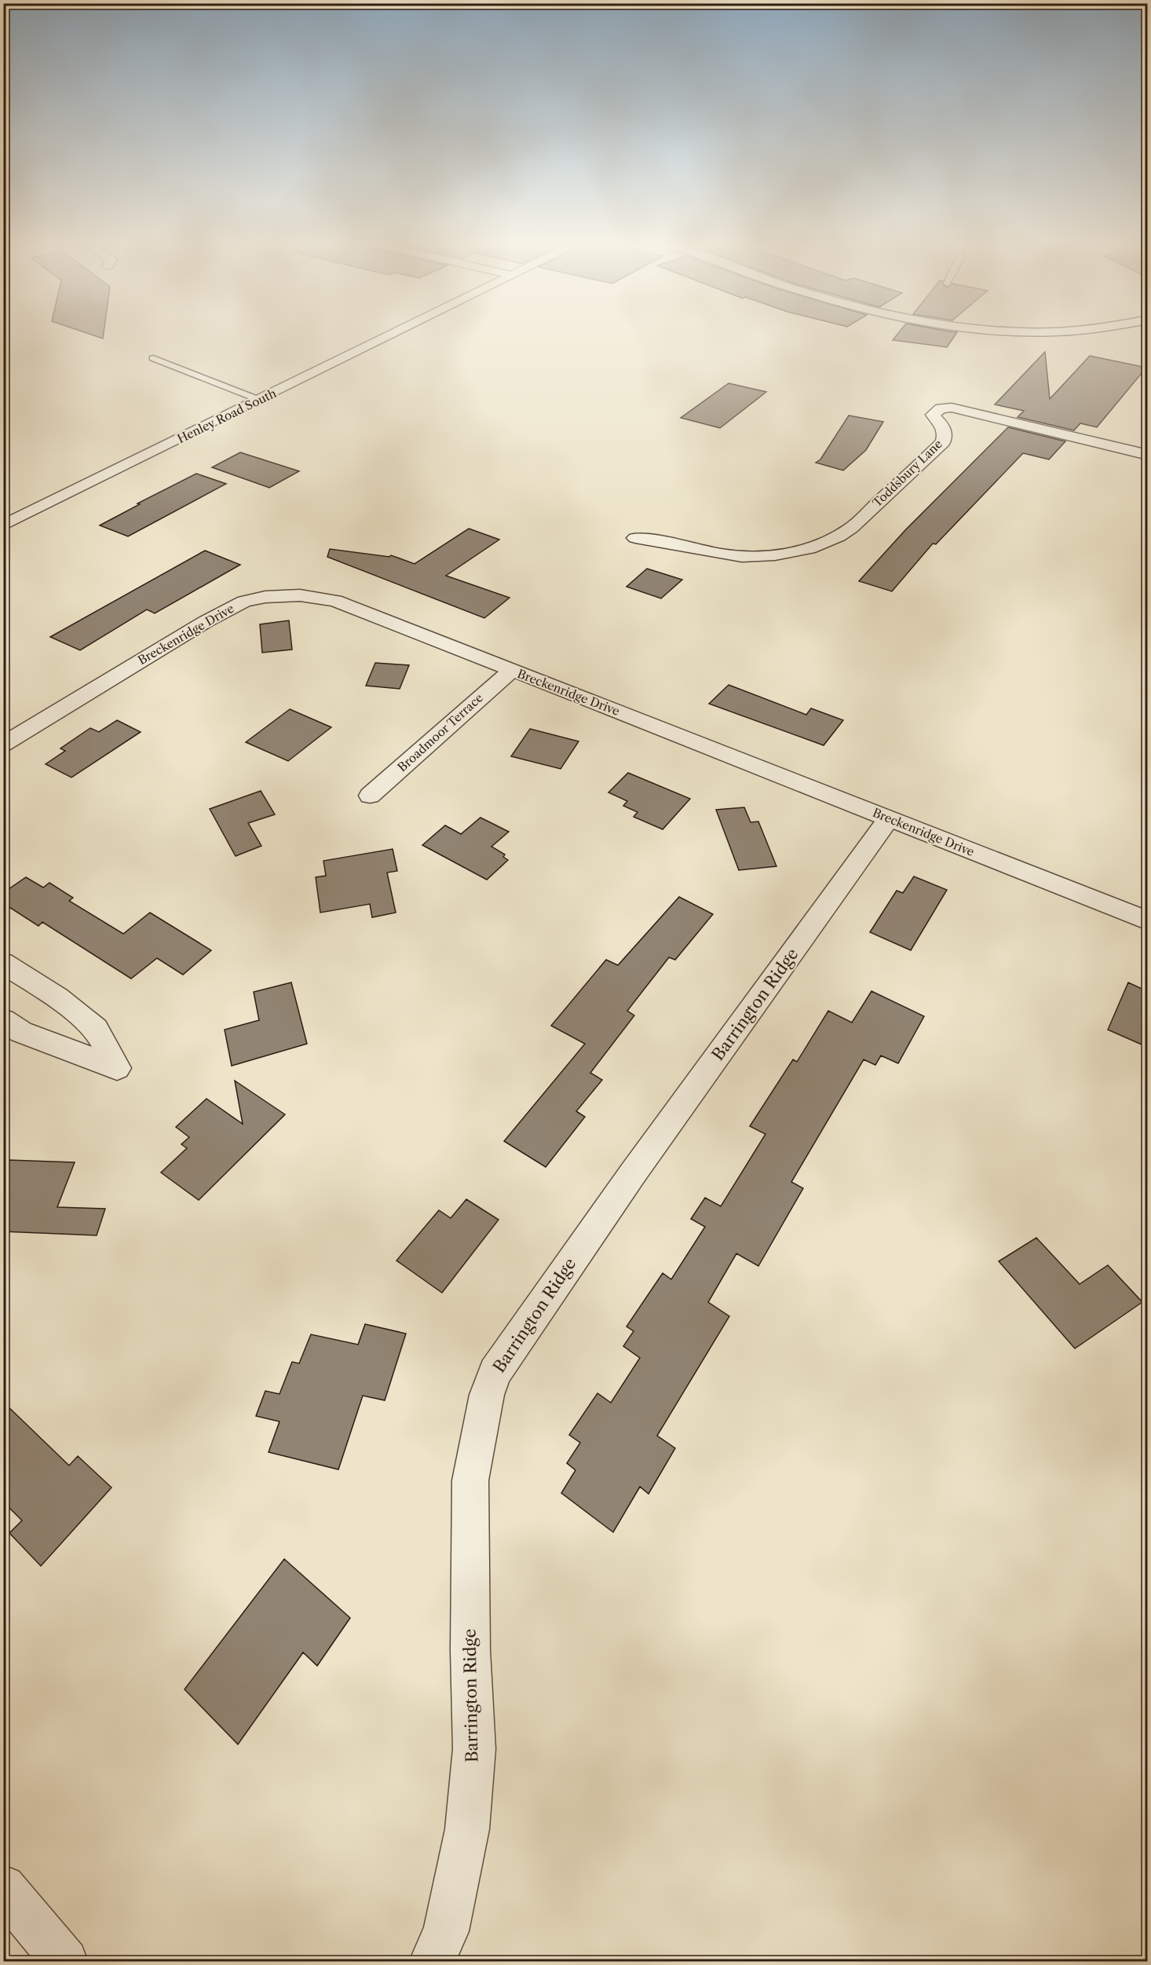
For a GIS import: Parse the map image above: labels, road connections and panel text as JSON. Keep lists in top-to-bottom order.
{
  "streets": {
    "street": [
      "Henley Road South",
      "Toddsbury Lane",
      "Breckenridge Drive",
      "Broadmoor Terrace",
      "Barrington Ridge"
    ]
  },
  "crossings": [
    ["Breckenridge Drive", "Broadmoor Terrace"],
    ["Breckenridge Drive", "Barrington Ridge"]
  ]
}
